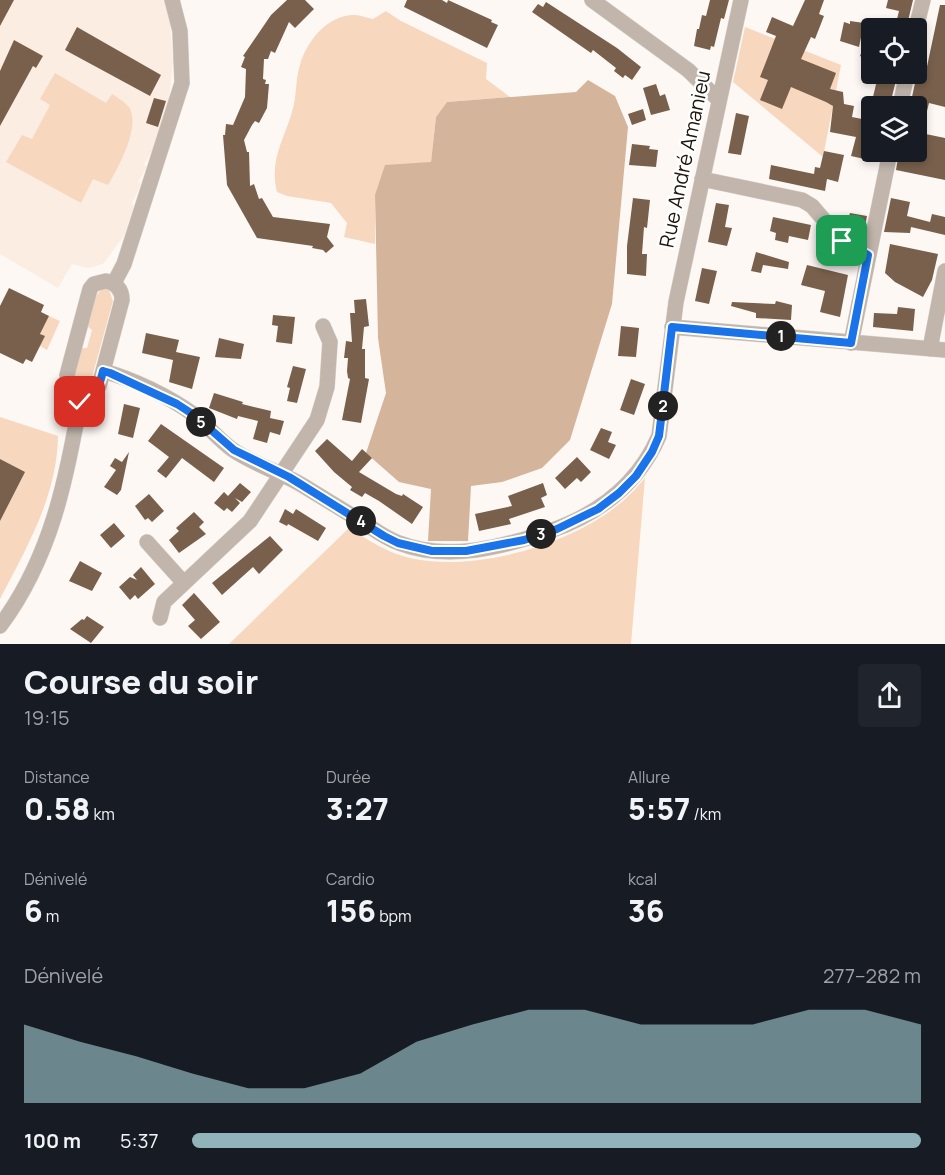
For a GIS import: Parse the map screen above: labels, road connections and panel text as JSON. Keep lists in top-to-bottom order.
{
  "streets": {
    "street": ["Rue André Amanieu"]
  },
  "page": {
    "pins": [
      "1",
      "2",
      "5",
      "4",
      "3"
    ],
    "heading": ["Course du soir", "19:15"],
    "stats": [
      ["Distance", "0.58 km"],
      ["Durée", "3:27"],
      ["Allure", "5:57 /km"],
      ["Dénivelé", "6 m"],
      ["Cardio", "156 bpm"],
      ["kcal", "36"]
    ],
    "chart": ["Dénivelé", "277–282 m"],
    "list": [
      {
        "name": "100 m",
        "note": "5:37"
      }
    ]
  }
}
